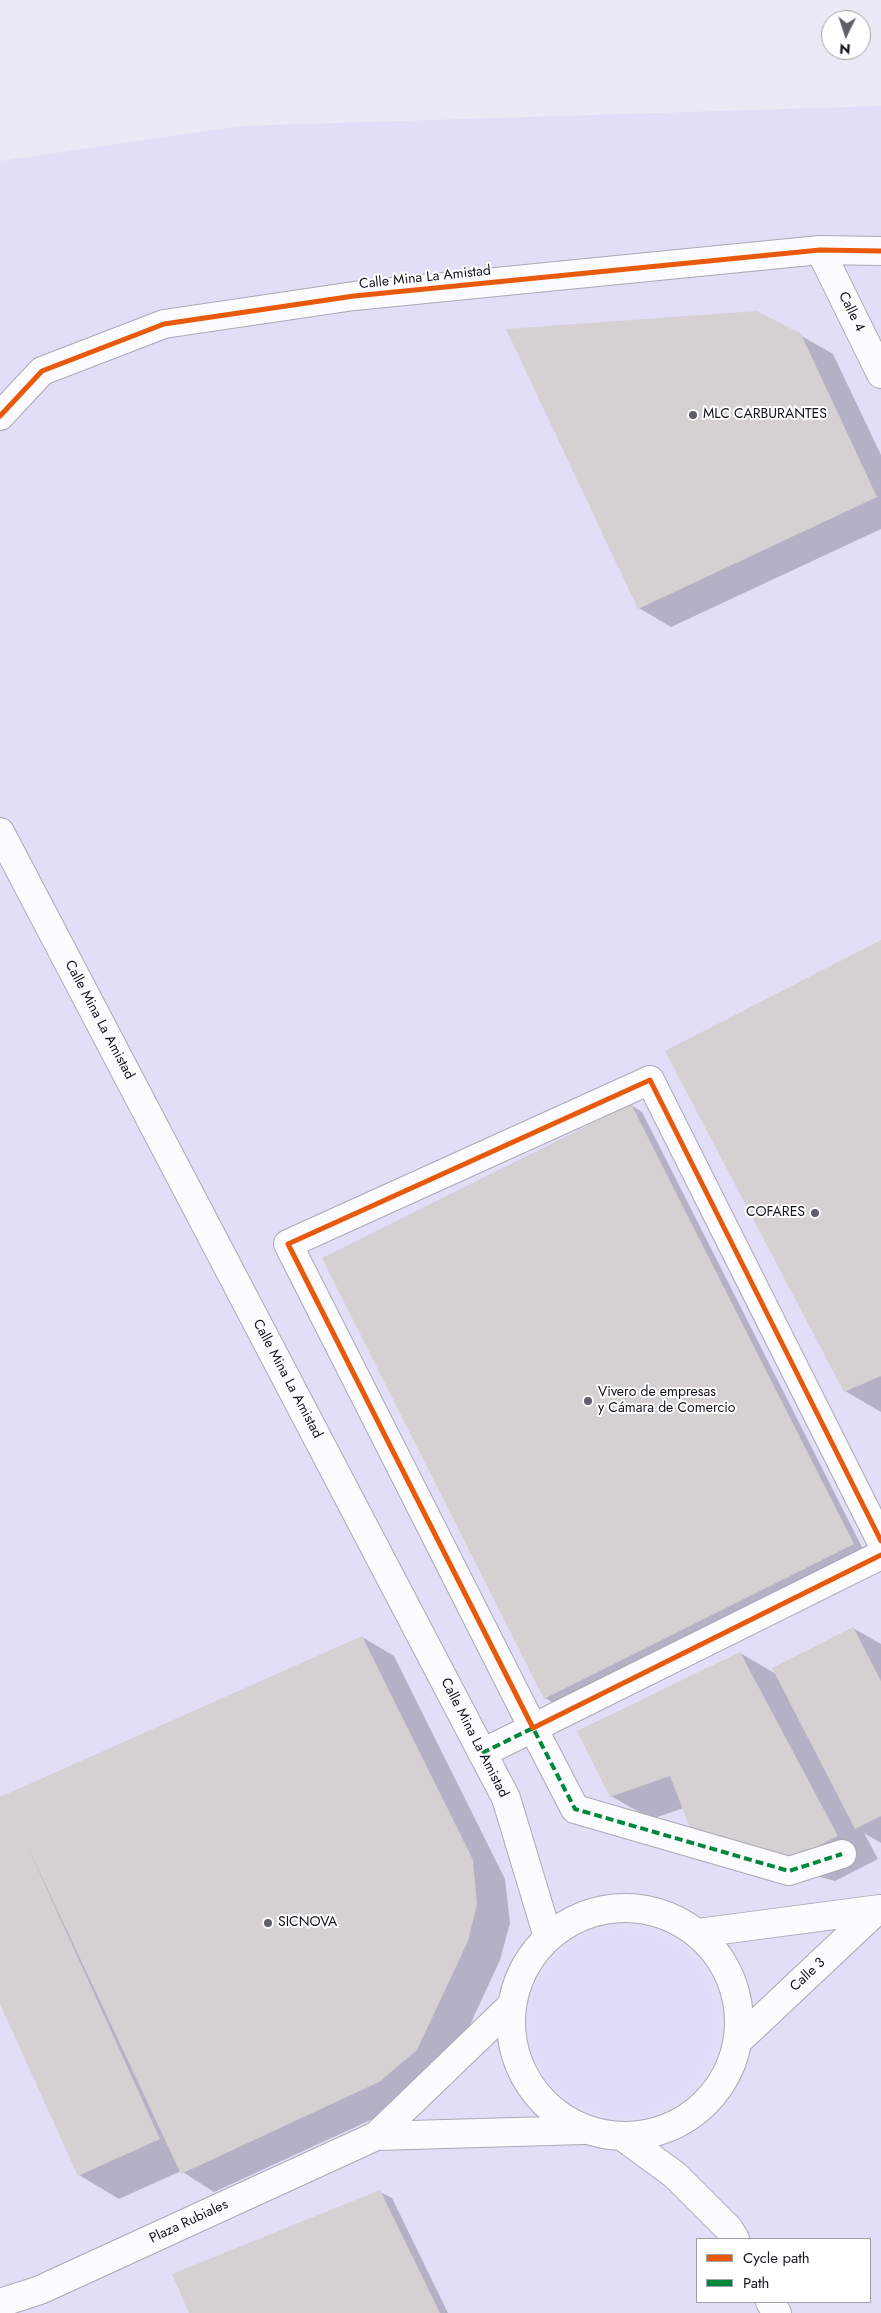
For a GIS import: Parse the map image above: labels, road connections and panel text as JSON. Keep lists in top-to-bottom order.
{
  "streets": {
    "street": [
      "Calle Mina La Amistad",
      "Calle 4",
      "Calle 3",
      "Plaza Rubiales"
    ]
  },
  "crossings": [
    ["Calle Mina La Amistad", "Calle 4"]
  ],
  "places": [
    "MLC CARBURANTES",
    "COFARES",
    "Vivero de empresas y Cámara de Comercio",
    "SICNOVA"
  ],
  "legend": ["Cycle path", "Path"],
  "north": "bottom"
}
